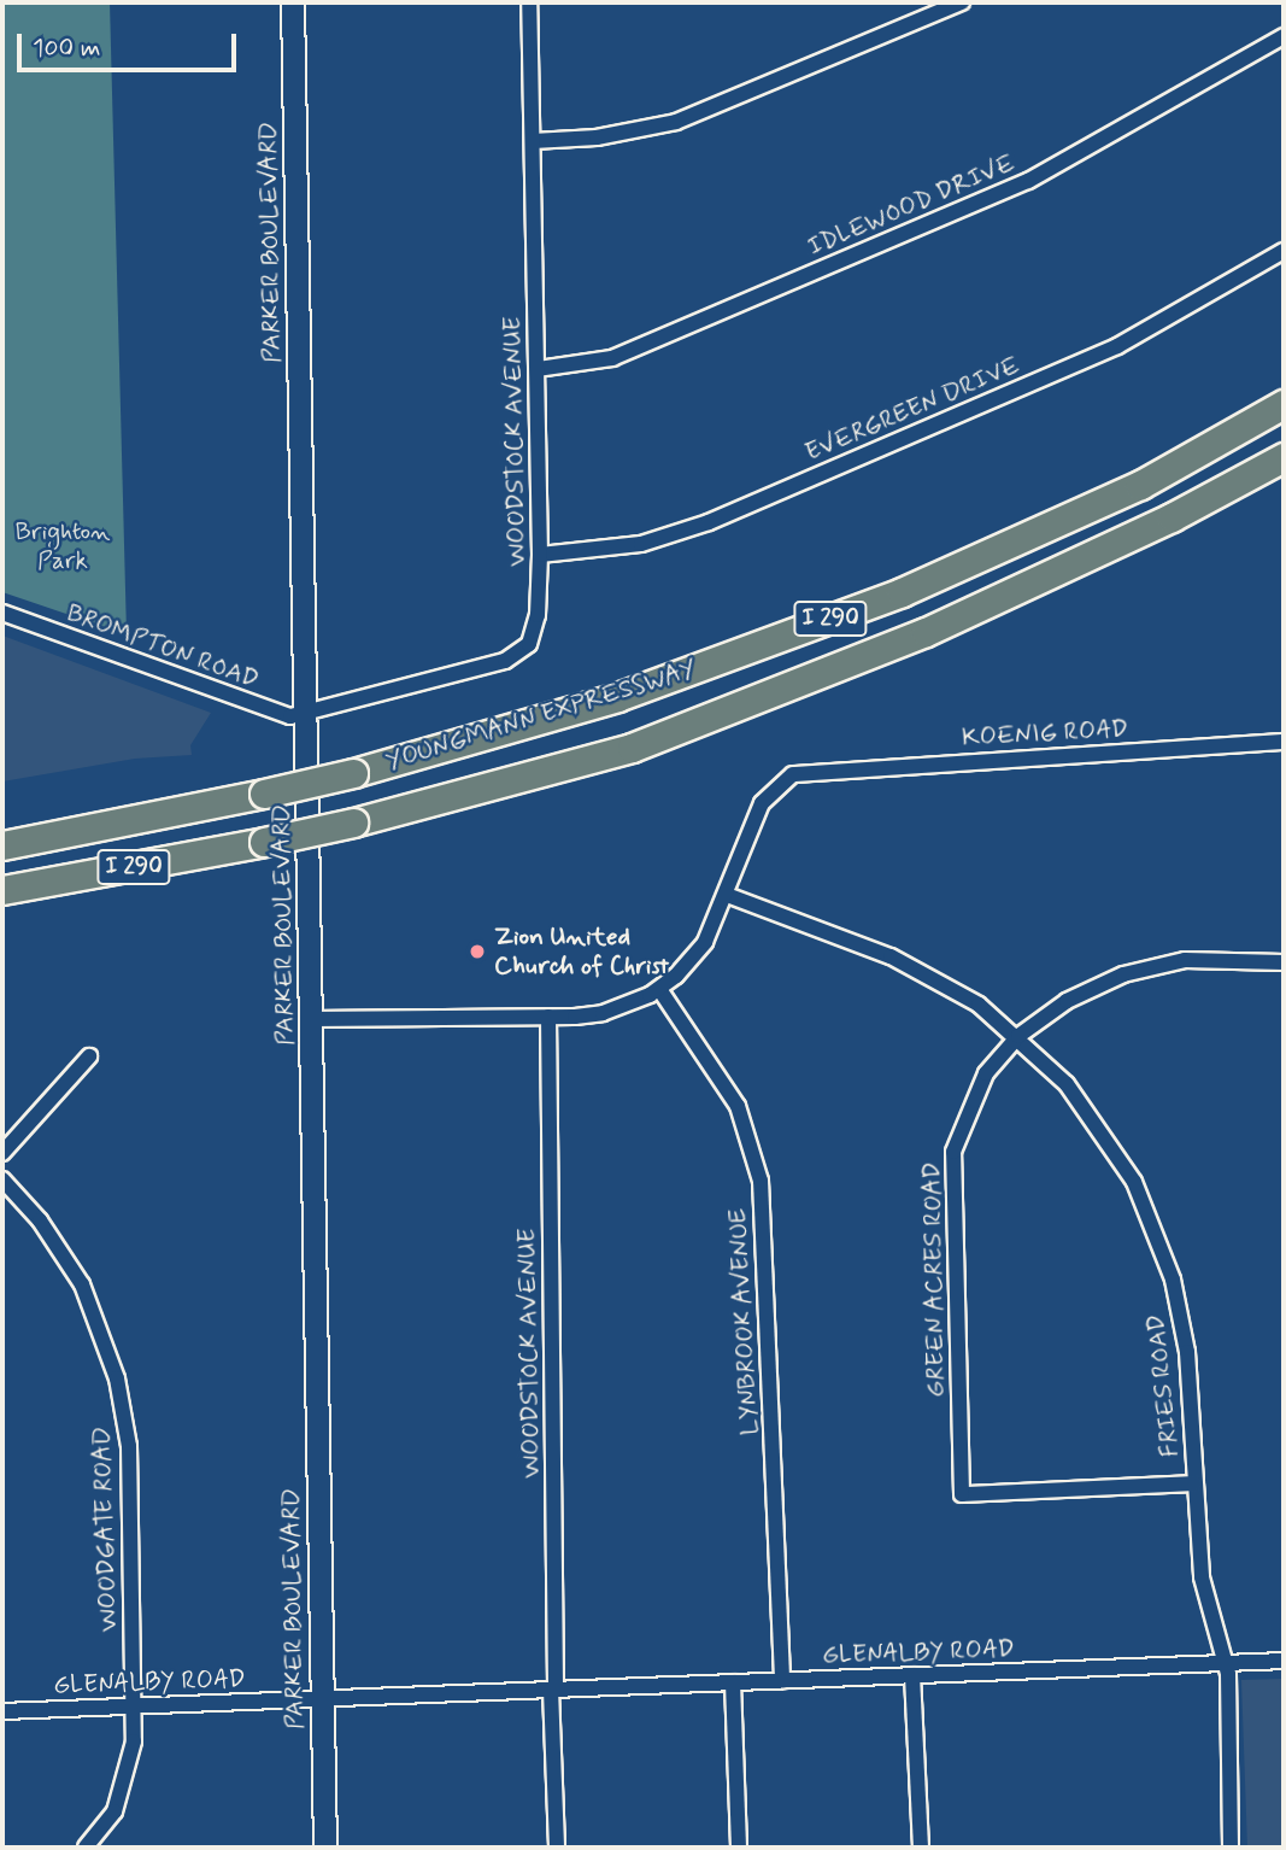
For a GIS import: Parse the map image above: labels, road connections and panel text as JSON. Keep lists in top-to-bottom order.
{
  "streets": {
    "highway": ["I 290", "YOUNGMANN EXPRESSWAY"],
    "street": [
      "IDLEWOOD DRIVE",
      "PARKER BOULEVARD",
      "EVERGREEN DRIVE",
      "WOODSTOCK AVENUE",
      "BROMPTON ROAD",
      "KOENIG ROAD",
      "GREEN ACRES ROAD",
      "LYNBROOK AVENUE",
      "FRIES ROAD",
      "WOODGATE ROAD",
      "GLENALBY ROAD"
    ]
  },
  "crossings": [
    ["IDLEWOOD DRIVE", "WOODSTOCK AVENUE"],
    ["PARKER BOULEVARD", "WOODSTOCK AVENUE"],
    ["PARKER BOULEVARD", "BROMPTON ROAD"],
    ["PARKER BOULEVARD", "GLENALBY ROAD"],
    ["EVERGREEN DRIVE", "WOODSTOCK AVENUE"],
    ["WOODSTOCK AVENUE", "BROMPTON ROAD"],
    ["WOODSTOCK AVENUE", "GLENALBY ROAD"],
    ["KOENIG ROAD", "FRIES ROAD"],
    ["GREEN ACRES ROAD", "FRIES ROAD"],
    ["LYNBROOK AVENUE", "GLENALBY ROAD"],
    ["FRIES ROAD", "GLENALBY ROAD"],
    ["WOODGATE ROAD", "GLENALBY ROAD"]
  ],
  "parks": ["Brighton Park"],
  "places": ["Zion United Church of Christ"],
  "scale_bar": "100 m"
}
